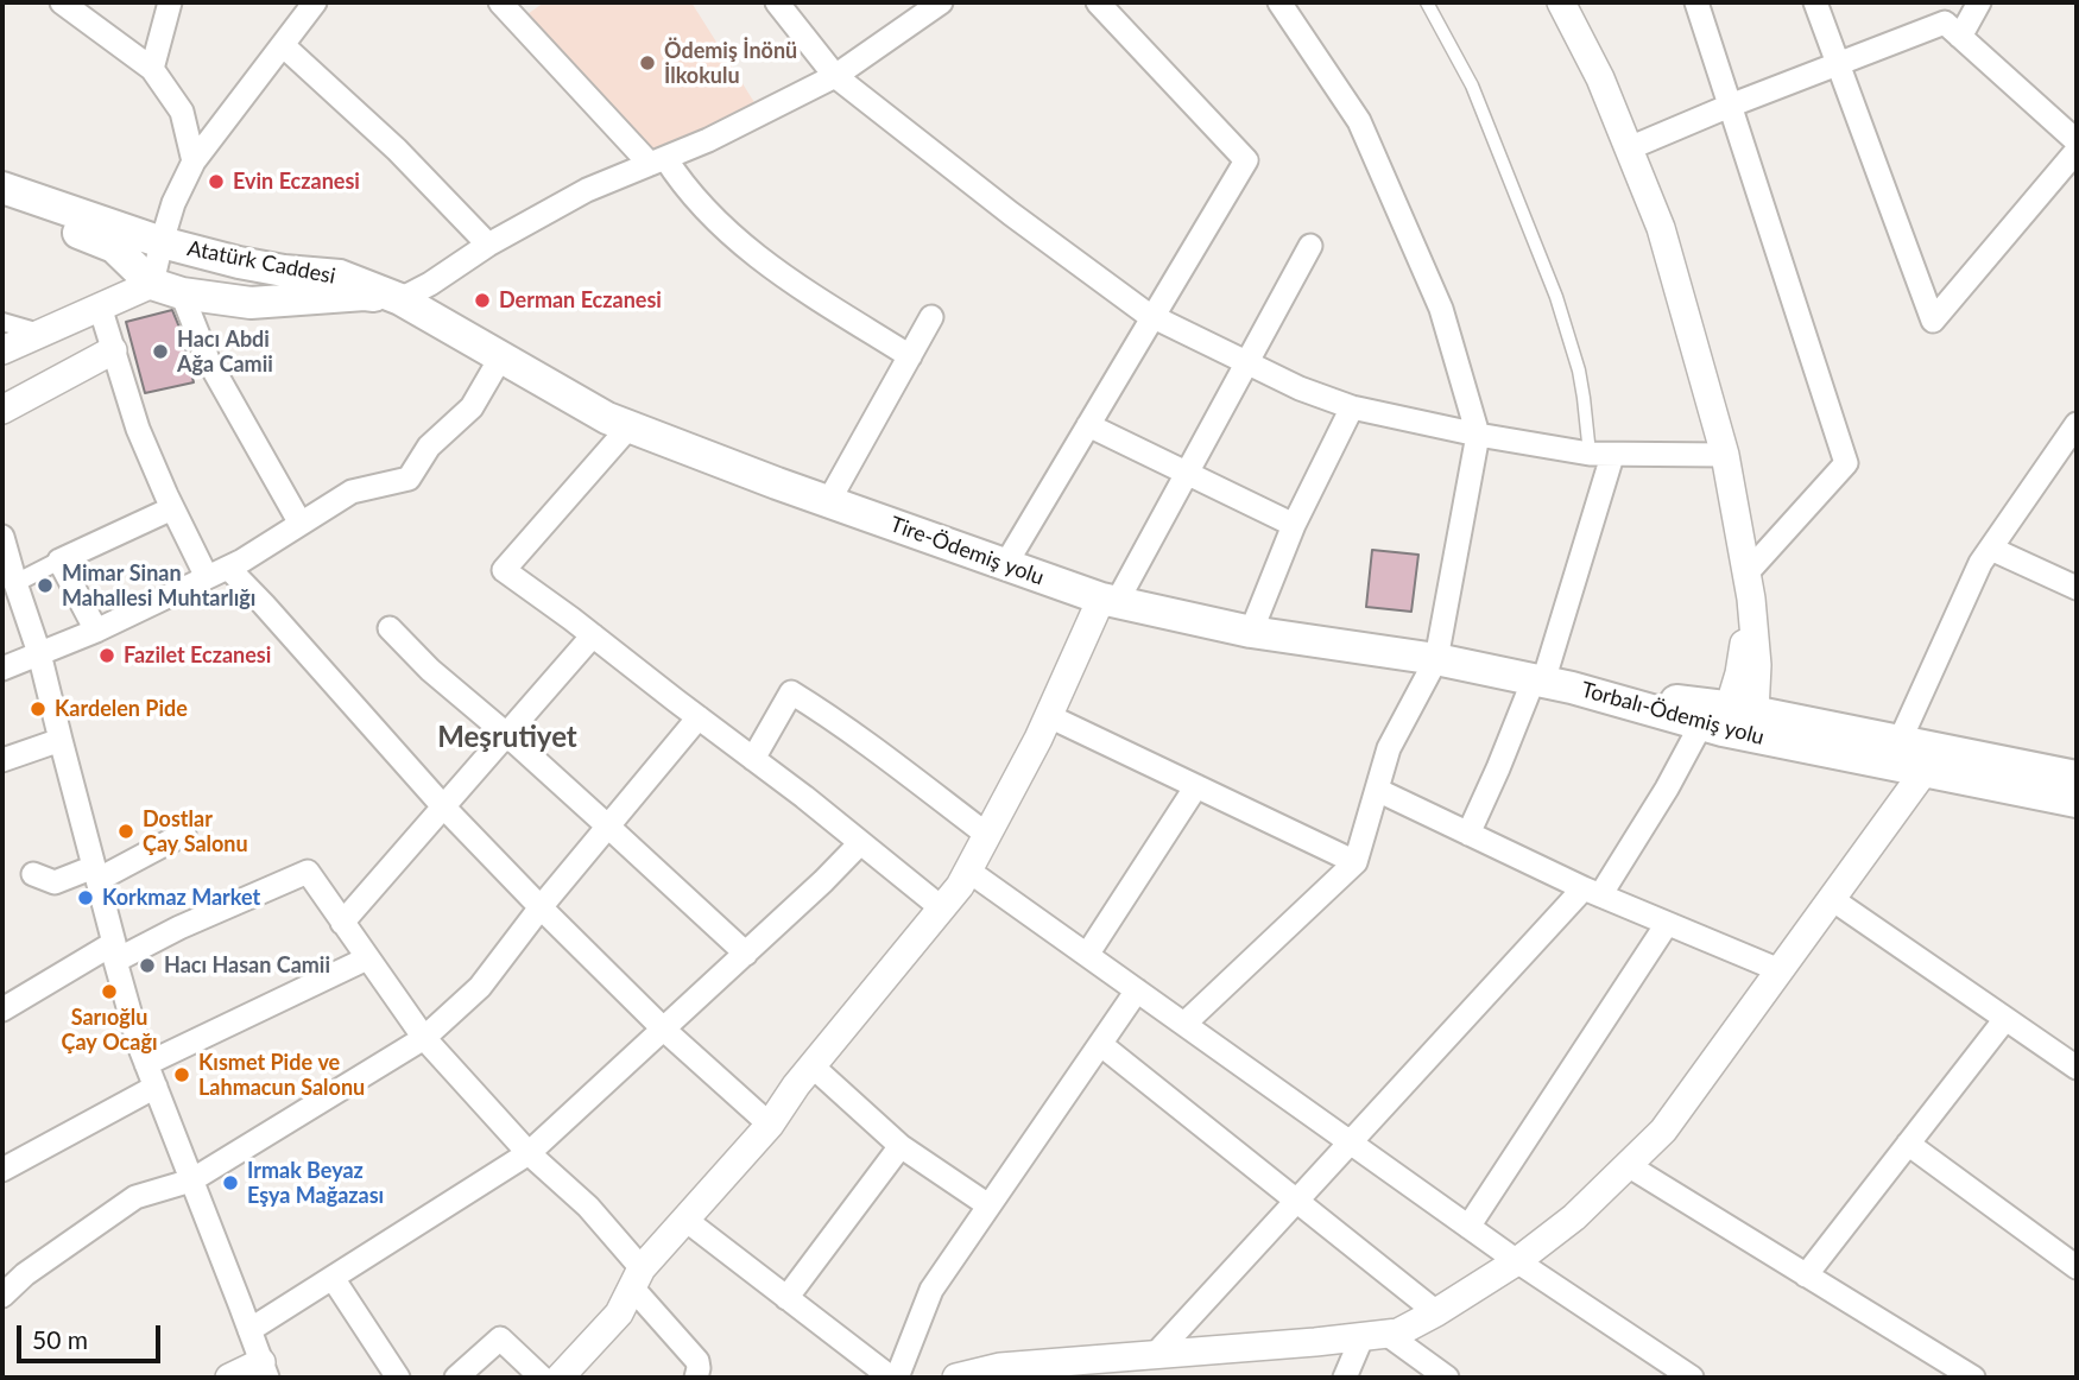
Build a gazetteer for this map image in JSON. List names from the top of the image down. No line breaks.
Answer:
{"streets":{"main road":["Atatürk Caddesi","Tire-Ödemiş yolu","Torbalı-Ödemiş yolu"]},"crossings":[["Atatürk Caddesi","Tire-Ödemiş yolu"],["Tire-Ödemiş yolu","Torbalı-Ödemiş yolu"]],"districts":["Meşrutiyet"],"places":["Ödemiş İnönü İlkokulu","Evin Eczanesi","Derman Eczanesi","Hacı Abdi Ağa Camii","Mimar Sinan Mahallesi Muhtarlığı","Fazilet Eczanesi","Kardelen Pide","Dostlar Çay Salonu","Korkmaz Market","Hacı Hasan Camii","Sarıoğlu Çay Ocağı","Kısmet Pide ve Lahmacun Salonu","Irmak Beyaz Eşya Mağazası"],"scale_bar":"50 m"}
